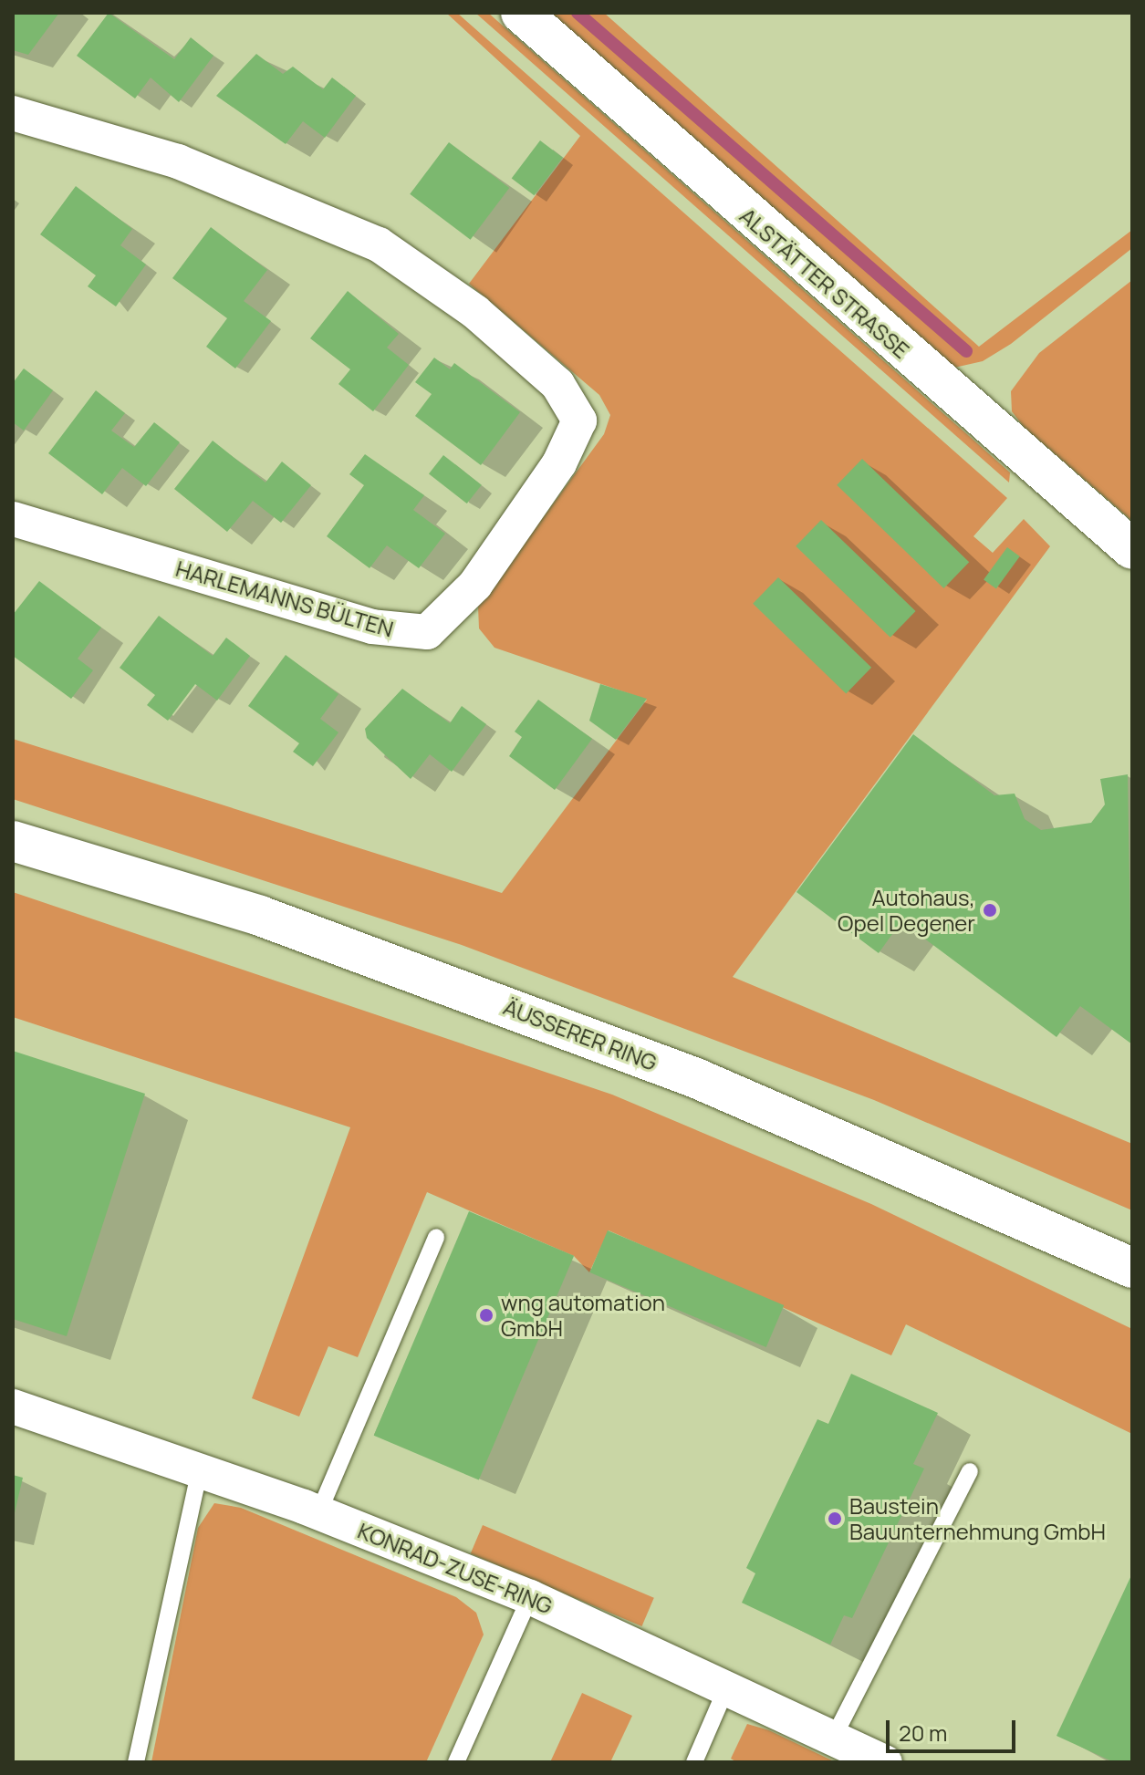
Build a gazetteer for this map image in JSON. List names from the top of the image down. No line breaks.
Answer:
{"streets":{"main road":["ALSTÄTTER STRASSE","ÄUSSERER RING"],"street":["HARLEMANNS BÜLTEN","KONRAD-ZUSE-RING"]},"places":["Autohaus, Opel Degener","wng automation GmbH","Baustein Bauunternehmung GmbH"],"scale_bar":"20 m"}
